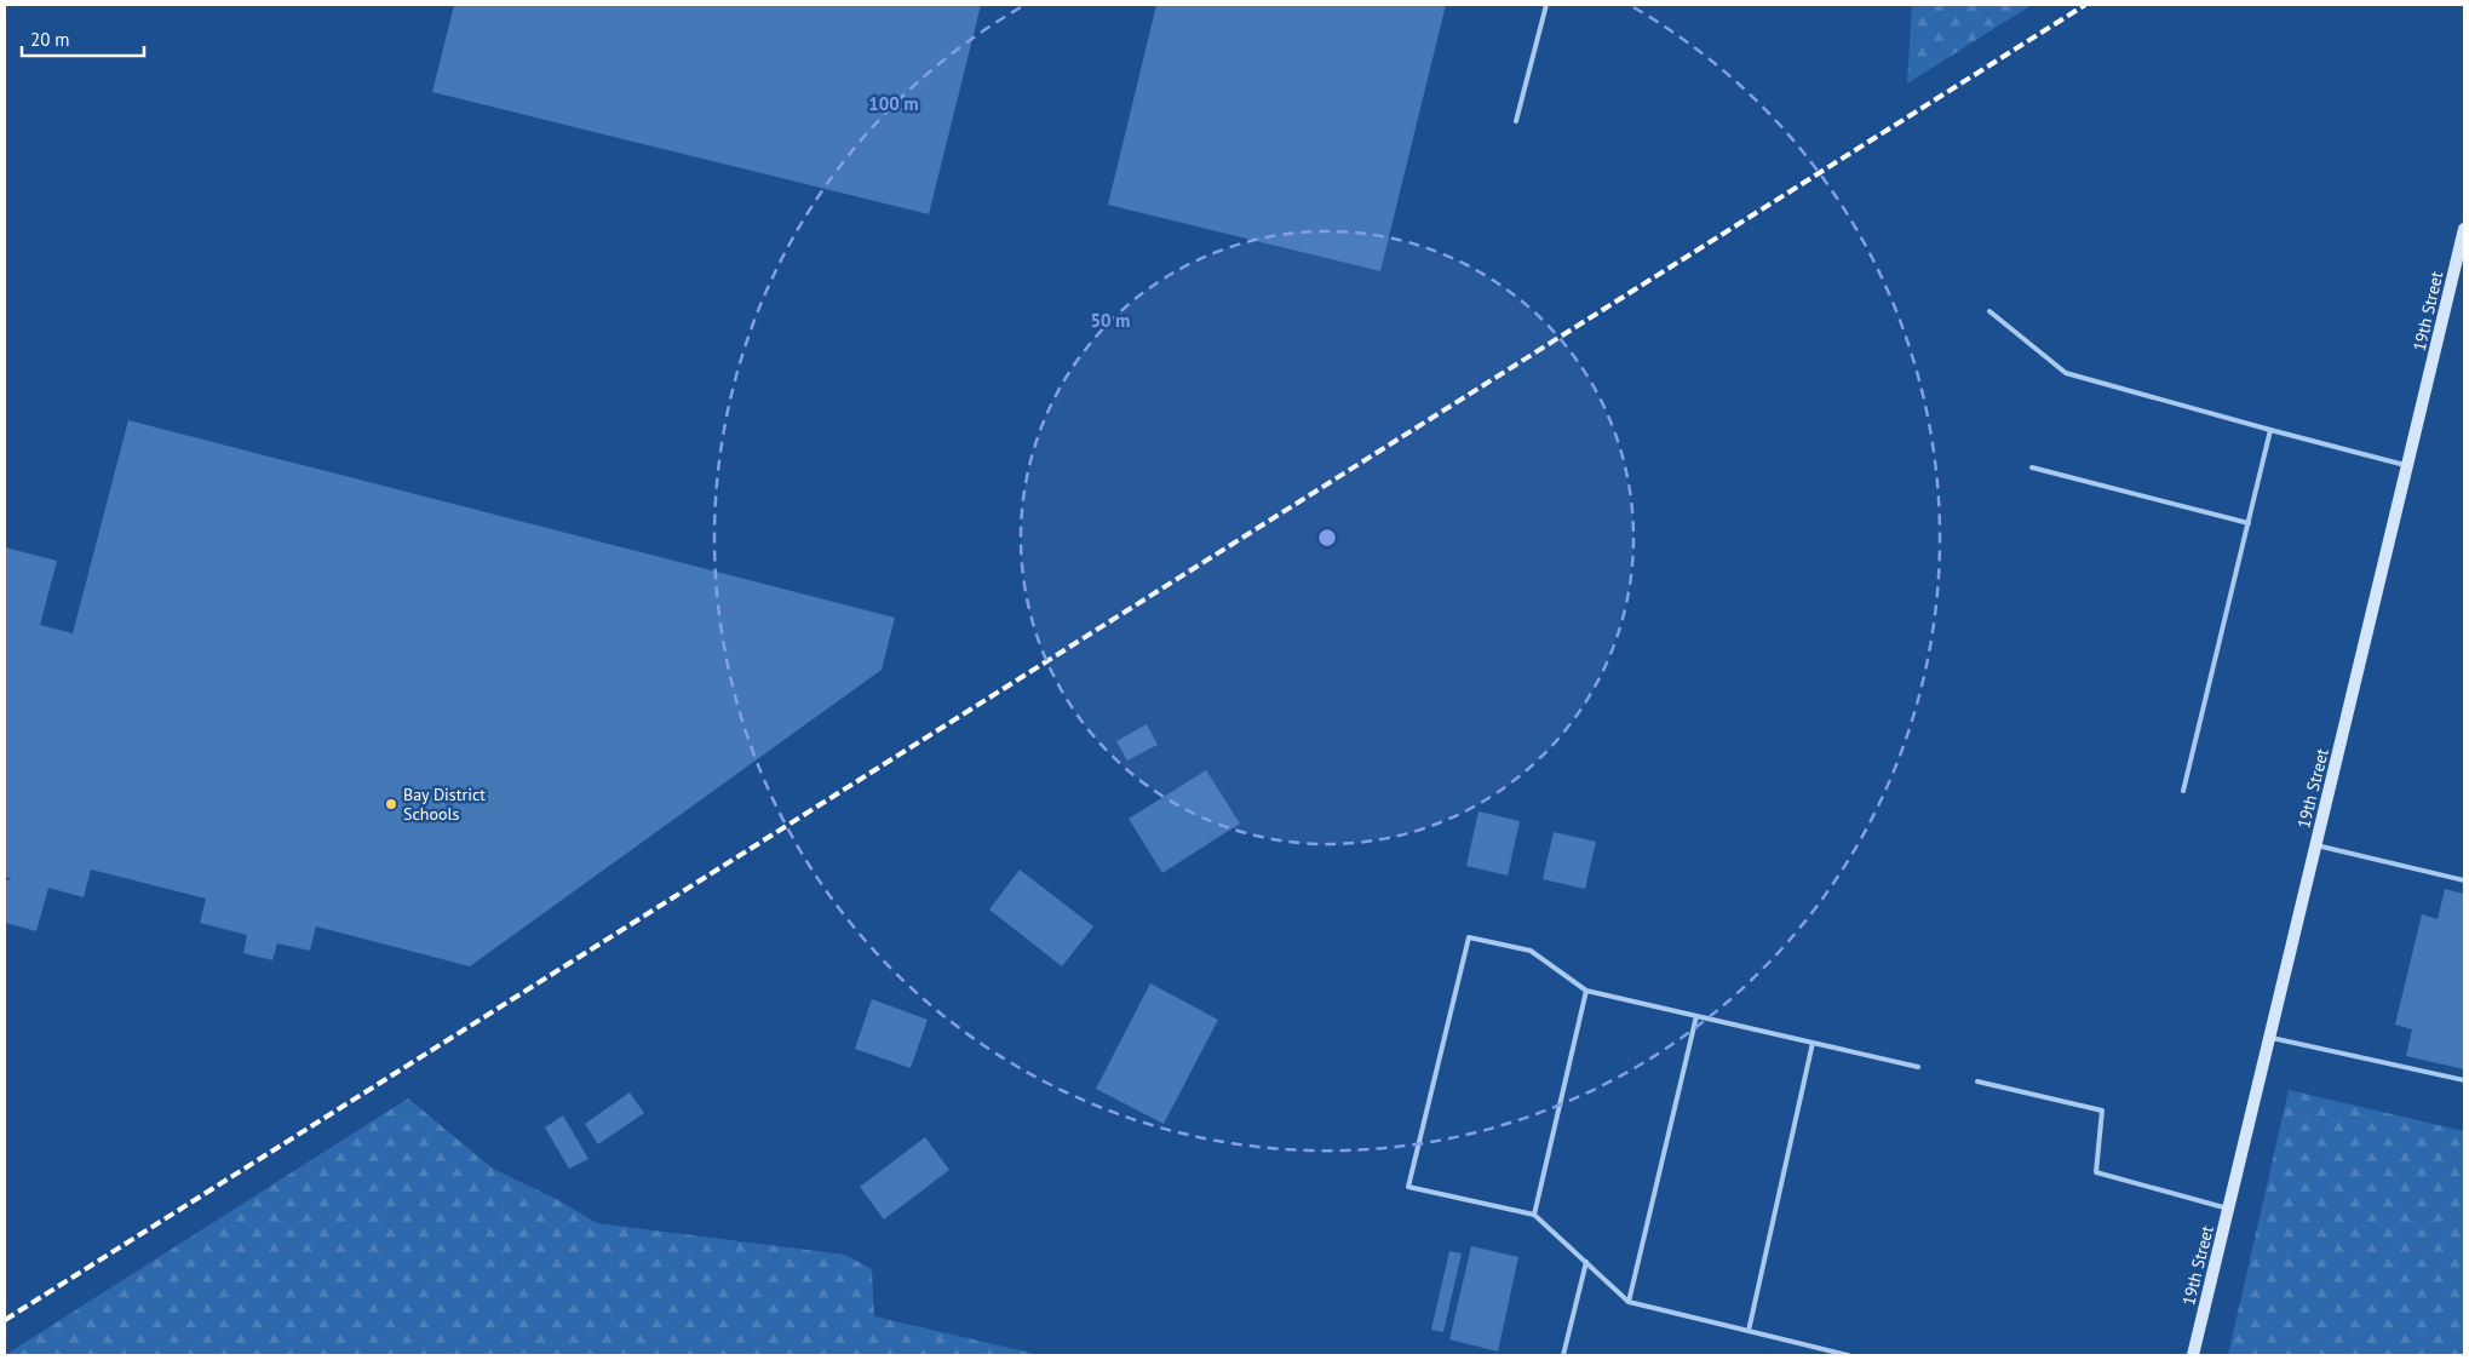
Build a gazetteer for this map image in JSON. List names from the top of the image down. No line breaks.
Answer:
{"streets":{"main road":["19th Street"]},"places":["Bay District Schools"],"scale_bar":"20 m","rings":["100 m","50 m"]}
